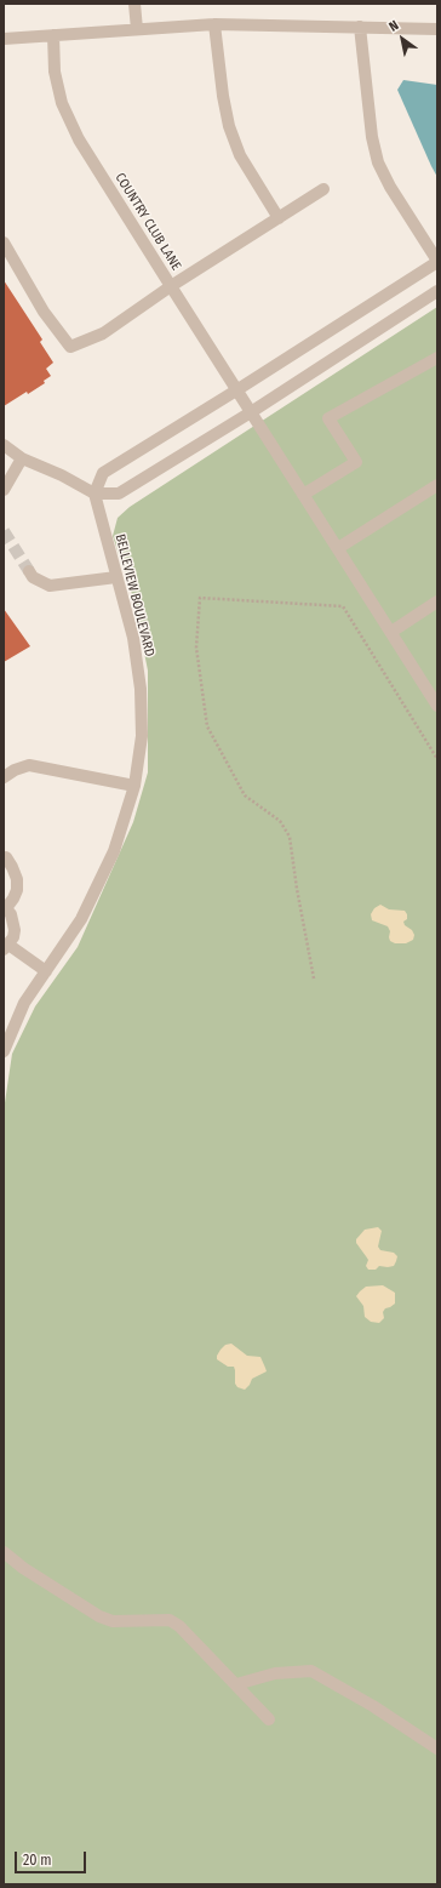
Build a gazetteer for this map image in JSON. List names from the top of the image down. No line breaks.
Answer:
{"streets":{"street":["COUNTRY CLUB LANE","BELLEVIEW BOULEVARD"]},"scale_bar":"20 m","north":"top left"}
